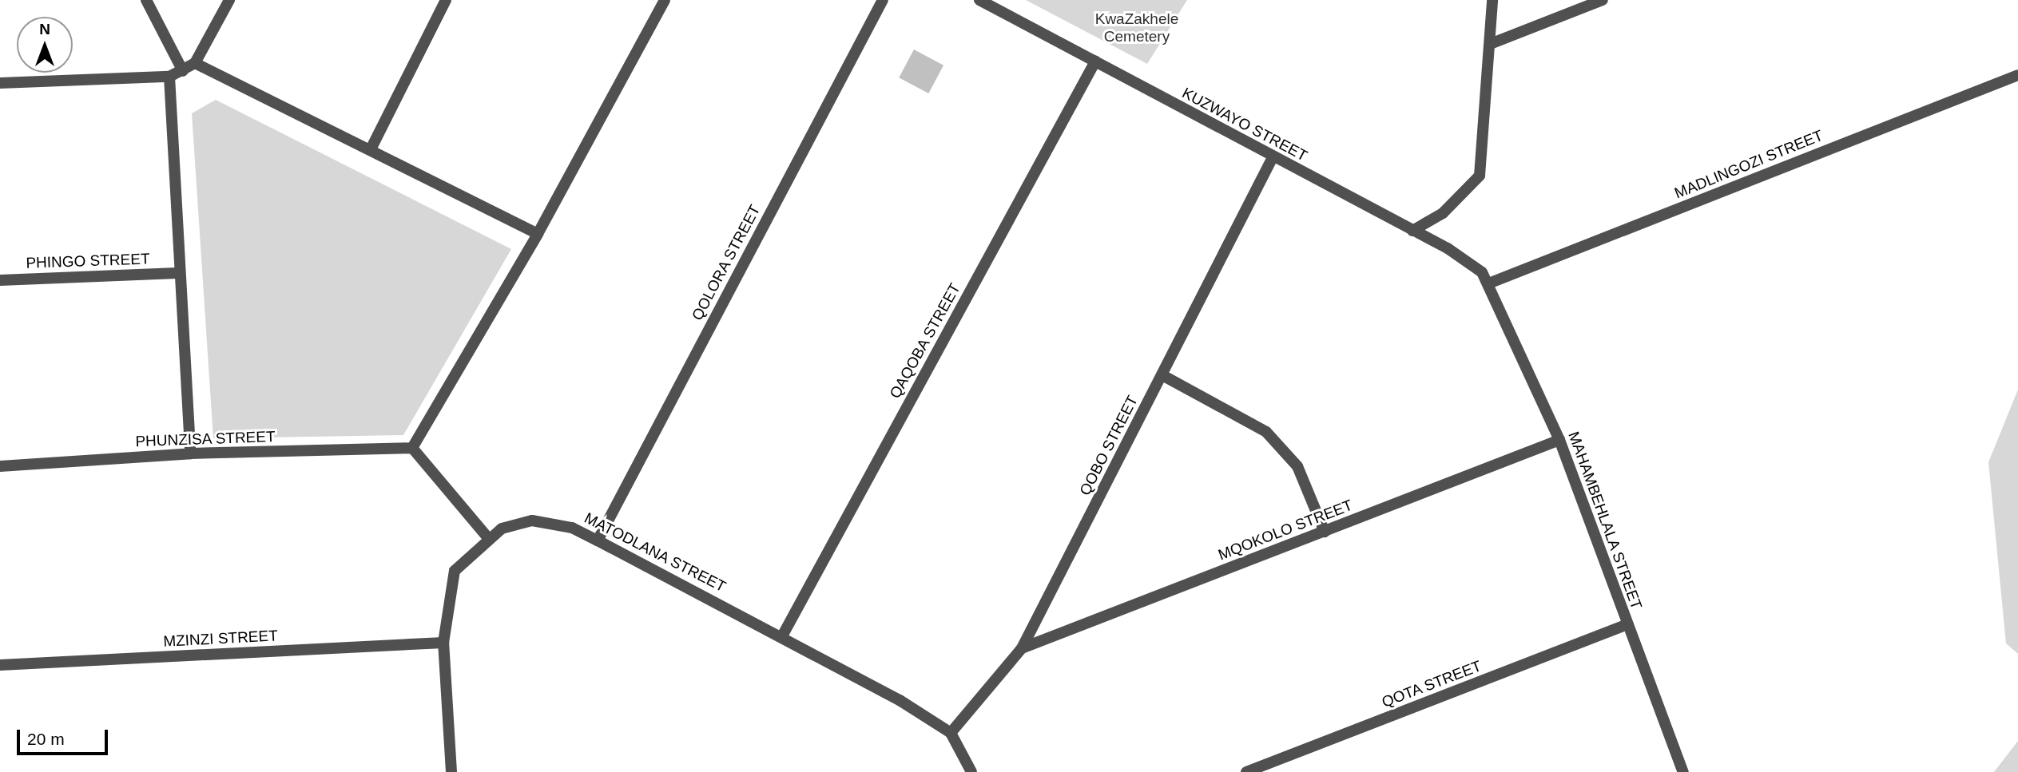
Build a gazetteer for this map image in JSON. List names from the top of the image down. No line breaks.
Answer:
{"streets":{"street":["KUZWAYO STREET","MADLINGOZI STREET","PHINGO STREET","QOLORA STREET","QAQOBA STREET","PHUNZISA STREET","QOBO STREET","MAHAMBEHLALA STREET","MQOKOLO STREET","MATODLANA STREET","MZINZI STREET","QOTA STREET"]},"crossings":[["KUZWAYO STREET","MADLINGOZI STREET"],["KUZWAYO STREET","QAQOBA STREET"],["KUZWAYO STREET","QOBO STREET"],["KUZWAYO STREET","MAHAMBEHLALA STREET"],["MADLINGOZI STREET","MAHAMBEHLALA STREET"],["QOLORA STREET","MATODLANA STREET"],["QAQOBA STREET","MATODLANA STREET"],["QOBO STREET","MQOKOLO STREET"],["QOBO STREET","MATODLANA STREET"],["MAHAMBEHLALA STREET","MQOKOLO STREET"],["MAHAMBEHLALA STREET","QOTA STREET"],["MATODLANA STREET","MZINZI STREET"]],"parks":["KwaZakhele Cemetery"],"scale_bar":"20 m","north":"top"}
